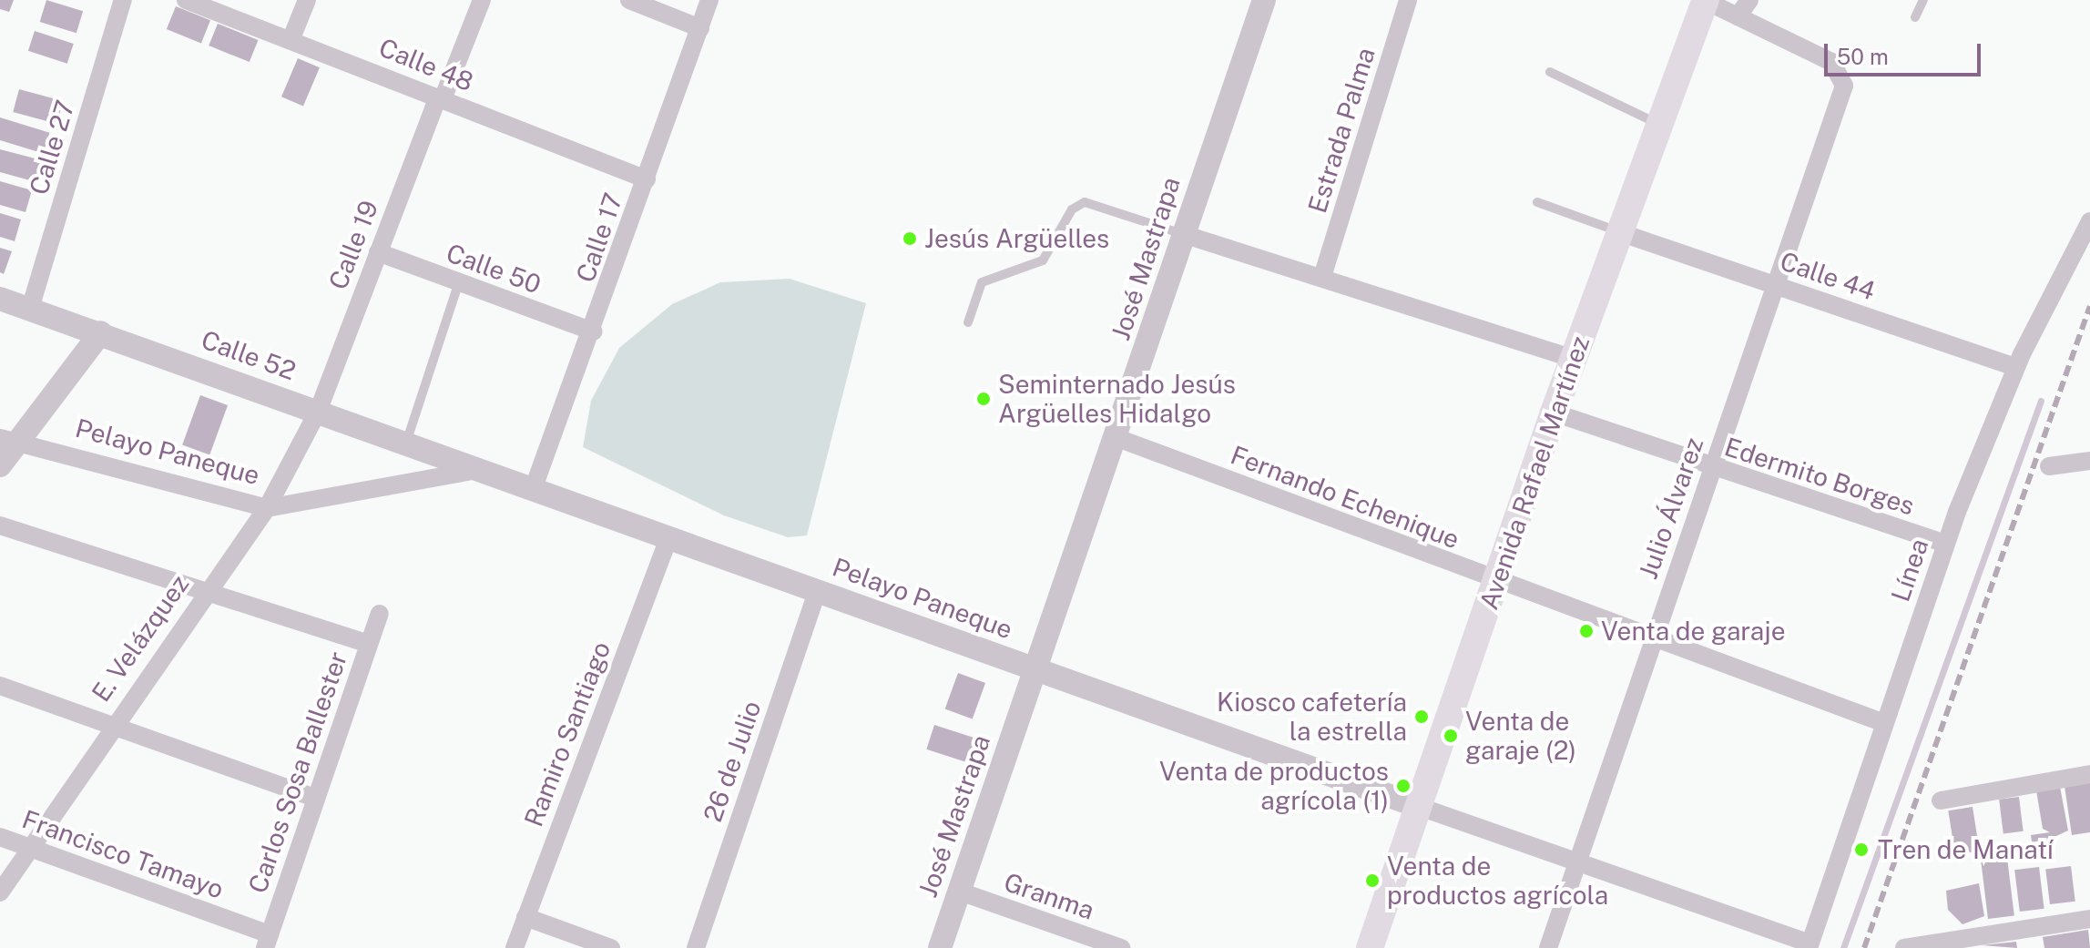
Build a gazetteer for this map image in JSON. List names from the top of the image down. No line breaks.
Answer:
{"streets":{"main road":["Avenida Rafael Martínez"],"street":["Calle 48","Estrada Palma","Calle 27","Calle 17","Calle 19","José Mastrapa","Calle 50","Calle 44","Calle 52","Pelayo Paneque","Edermito Borges","Fernando Echenique","Julio Álvarez","Línea","E. Velázquez","Ramiro Santiago","26 de Julio","Carlos Sosa Ballester","Francisco Tamayo","Granma"]},"crossings":[["Calle 48","Calle 17"],["Calle 48","Calle 19"],["Calle 27","Calle 52"],["Calle 17","Calle 50"],["Calle 17","Pelayo Paneque"],["Calle 19","Calle 50"],["Calle 19","Calle 52"],["Calle 19","E. Velázquez"],["José Mastrapa","Pelayo Paneque"],["José Mastrapa","Fernando Echenique"],["José Mastrapa","Granma"],["Calle 44","Avenida Rafael Martínez"],["Calle 44","Julio Álvarez"],["Calle 44","Línea"],["Calle 52","Pelayo Paneque"],["Calle 52","E. Velázquez"],["Pelayo Paneque","Avenida Rafael Martínez"],["Pelayo Paneque","Julio Álvarez"],["Pelayo Paneque","Línea"],["Pelayo Paneque","E. Velázquez"],["Pelayo Paneque","Ramiro Santiago"],["Pelayo Paneque","26 de Julio"],["Avenida Rafael Martínez","Edermito Borges"],["Avenida Rafael Martínez","Fernando Echenique"],["Edermito Borges","Julio Álvarez"],["Edermito Borges","Línea"],["Fernando Echenique","Julio Álvarez"],["Fernando Echenique","Línea"],["E. Velázquez","Francisco Tamayo"],["Carlos Sosa Ballester","Francisco Tamayo"]],"places":["Jesús Argüelles","Seminternado Jesús Argüelles Hidalgo","Venta de garaje","Kiosco cafetería la estrella","Venta de garaje (2)","Venta de productos agrícola (1)","Tren de Manatí","Venta de productos agrícola"],"scale_bar":"50 m"}
